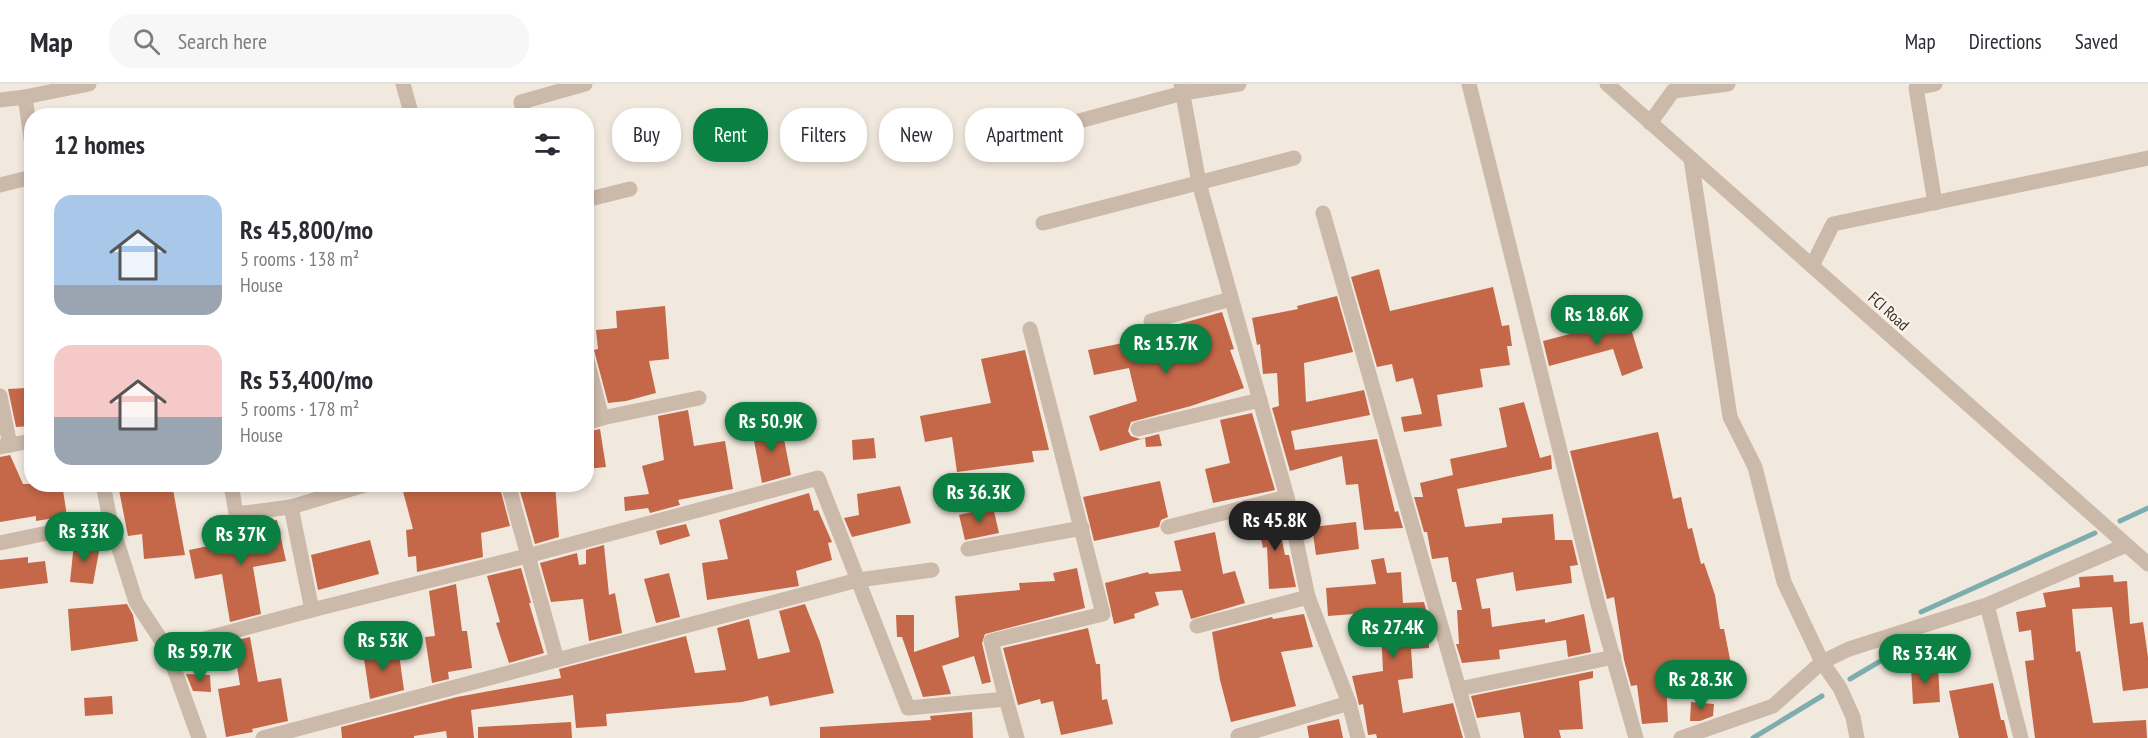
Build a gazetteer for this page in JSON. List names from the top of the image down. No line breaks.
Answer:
{"streets":{"street":["FCI Road"]},"page":{"header":"Map","search":"Search here","nav":["Map","Directions","Saved"],"chip":["Buy","Rent","Filters","New","Apartment"],"heading":"12 homes","list":[{"name":"Rs 45,800/mo","note":"5 rooms · 138 m² · House"},{"name":"Rs 53,400/mo","note":"5 rooms · 178 m² · House"}],"price":["Rs 18.6K","Rs 15.7K","Rs 50.9K","Rs 36.3K","Rs 45.8K","Rs 33K","Rs 37K","Rs 27.4K","Rs 53K","Rs 59.7K","Rs 53.4K","Rs 28.3K"]}}
